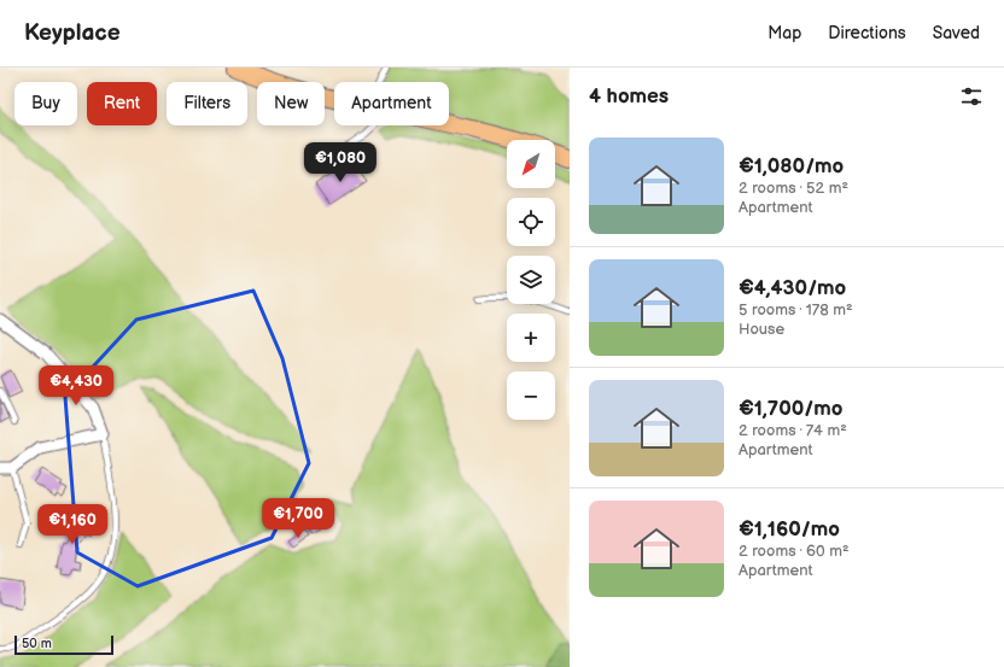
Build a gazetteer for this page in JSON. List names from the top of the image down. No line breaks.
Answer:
{"scale_bar":"50 m","north":"bottom left","page":{"header":"Keyplace","nav":["Map","Directions","Saved"],"heading":"4 homes","chip":["Buy","Rent","Filters","New","Apartment"],"list":[{"name":"€1,080/mo","note":"2 rooms · 52 m² · Apartment"},{"name":"€4,430/mo","note":"5 rooms · 178 m² · House"},{"name":"€1,700/mo","note":"2 rooms · 74 m² · Apartment"},{"name":"€1,160/mo","note":"2 rooms · 60 m² · Apartment"}],"map_buttons":["+","−"],"price":["€1,080","€4,430","€1,700","€1,160"],"scale":"50 m"}}
